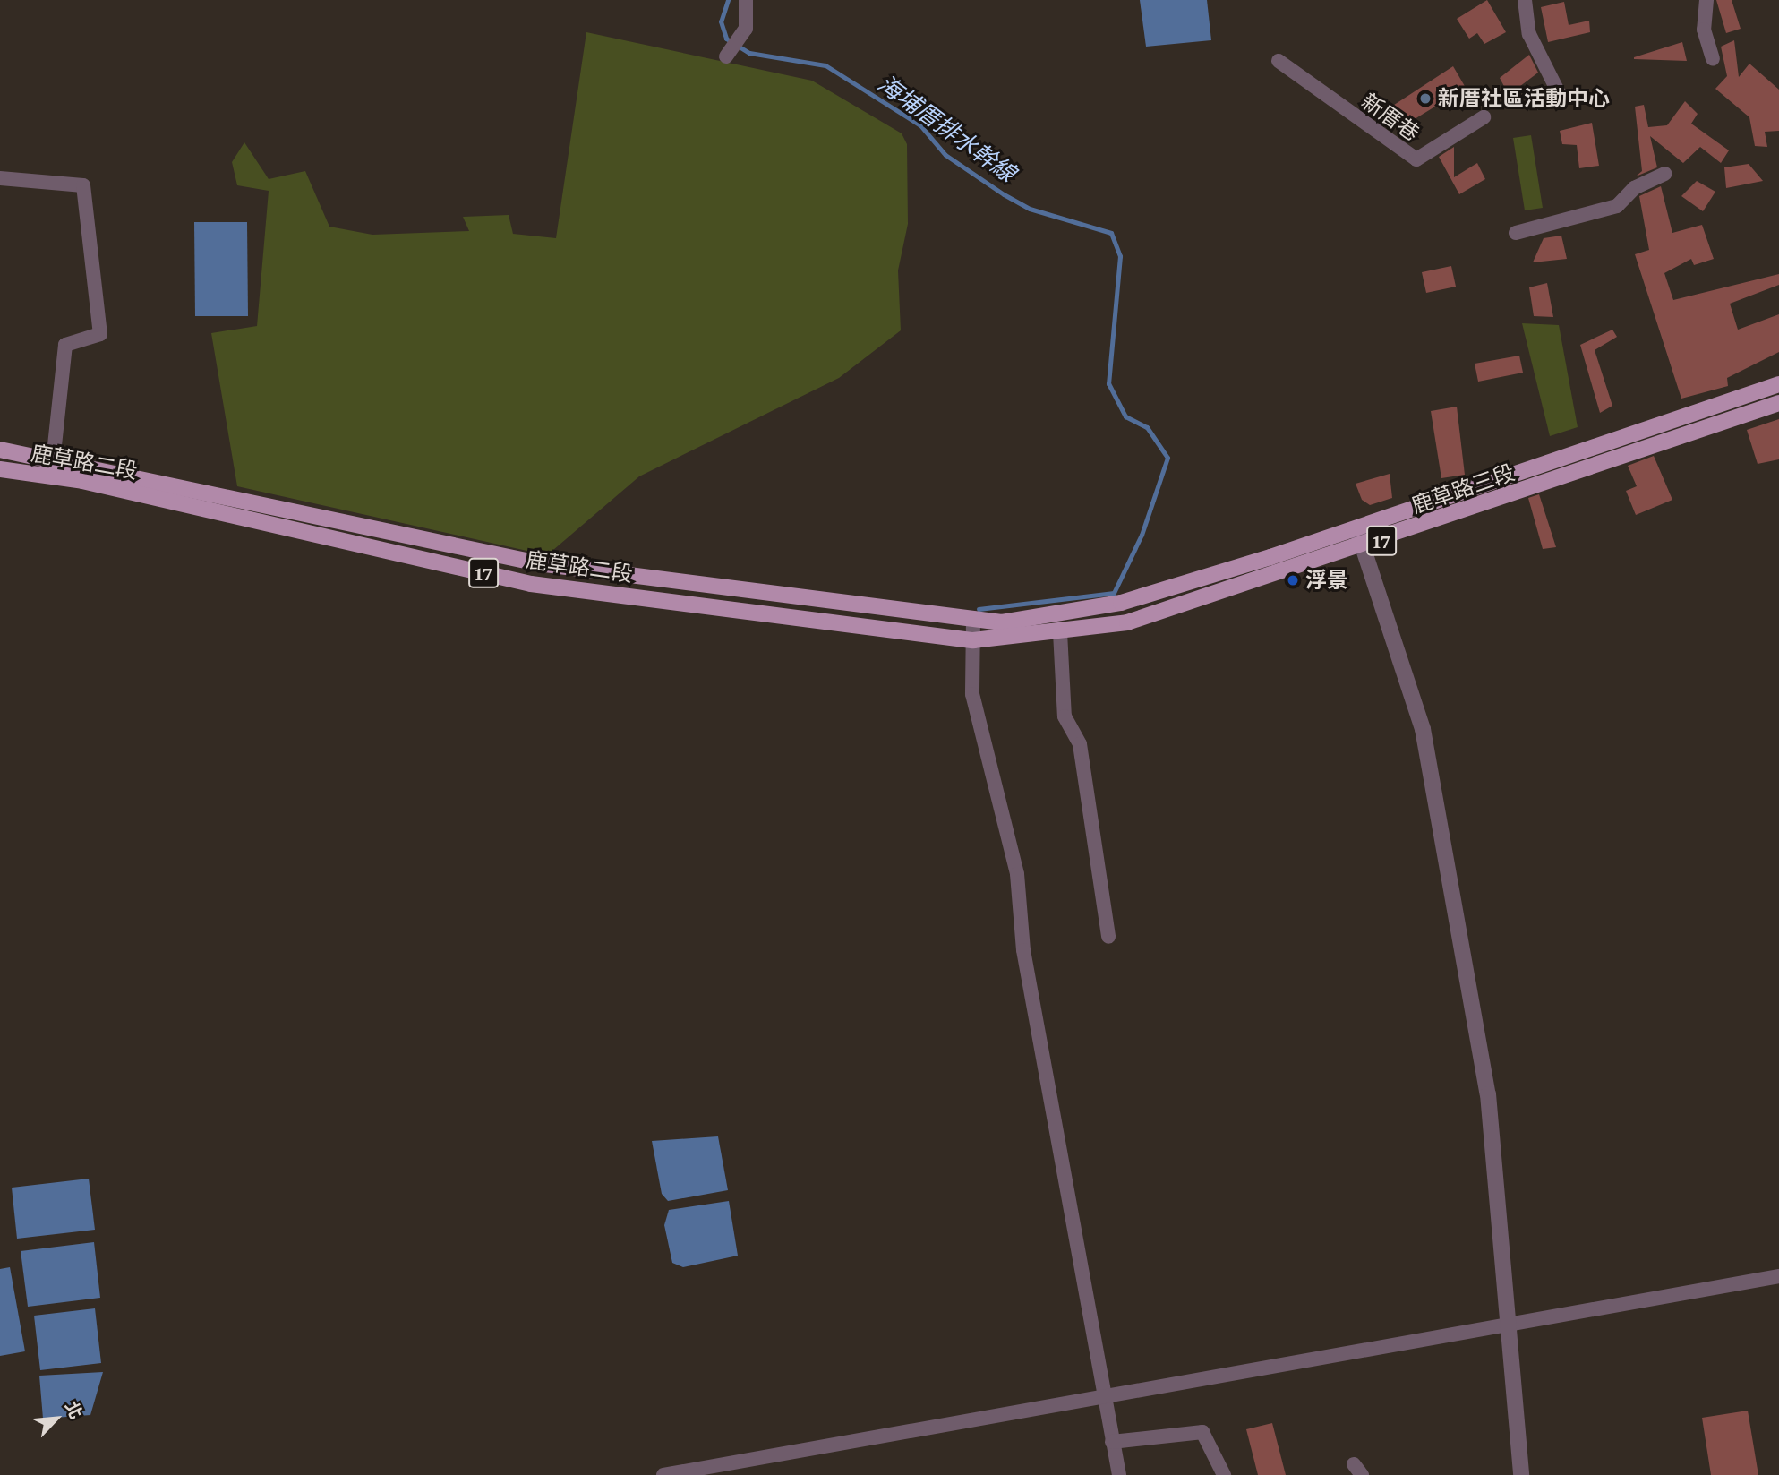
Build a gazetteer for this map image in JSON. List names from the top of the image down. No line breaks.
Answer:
{"streets":{"main road":["鹿草路二段","鹿草路三段","17"],"street":["新厝巷"]},"crossings":[["鹿草路二段","鹿草路三段"]],"water":["海埔厝排水幹線"],"places":["新厝社區活動中心","浮景"],"north":"top right"}
